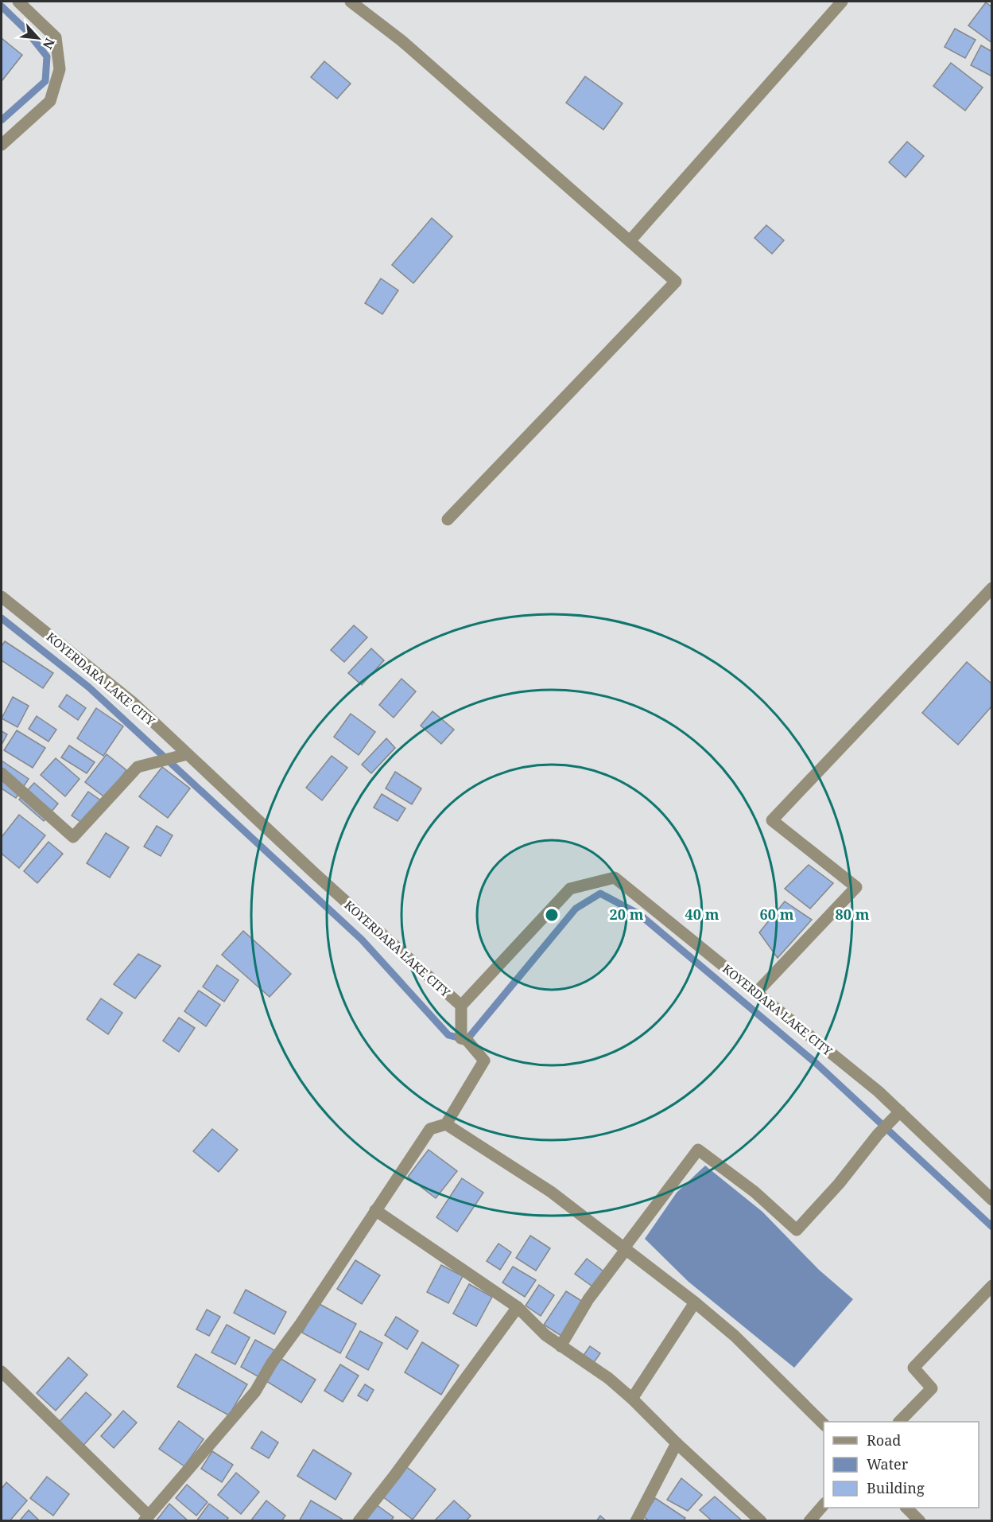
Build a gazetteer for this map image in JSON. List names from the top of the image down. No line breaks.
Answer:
{"streets":{"street":["KOYERDARA LAKE CITY"]},"legend":["Road","Water","Building"],"north":"bottom right","rings":["20 m","40 m","60 m","80 m"]}
